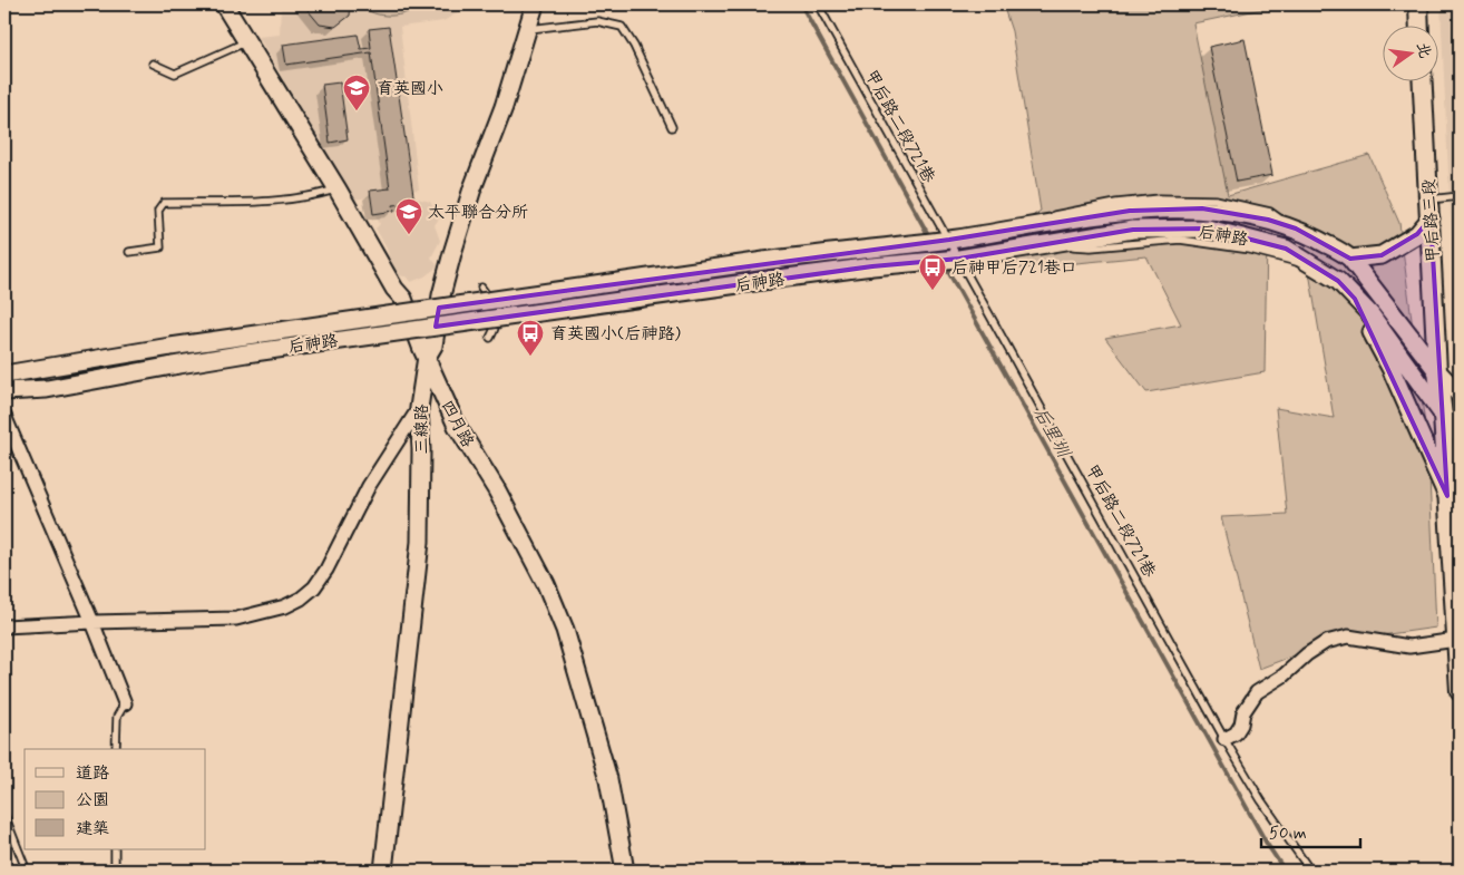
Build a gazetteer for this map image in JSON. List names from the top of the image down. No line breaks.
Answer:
{"streets":{"main road":["甲后路三段"],"street":["后神路","四月路","三線路"],"lane":["甲后路二段721巷"]},"crossings":[["甲后路二段721巷","后神路"],["甲后路三段","后神路"],["四月路","三線路"]],"water":["后里圳"],"places":{"school or university":["育英國小","太平聯合分所"],"bus stop":["后神甲后721巷口","育英國小(后神路)"]},"legend":["道路","公園","建築"],"scale_bar":"50 m","north":"right"}
